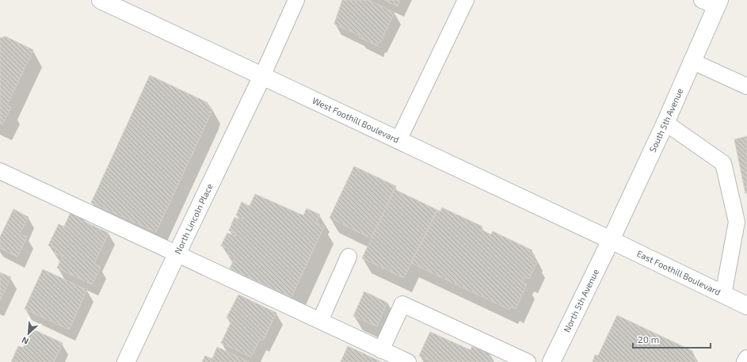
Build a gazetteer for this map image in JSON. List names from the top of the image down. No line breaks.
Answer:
{"streets":{"main road":["West Foothill Boulevard","South 5th Avenue","North Lincoln Place","East Foothill Boulevard","North 5th Avenue"]},"crossings":[["West Foothill Boulevard","South 5th Avenue"],["West Foothill Boulevard","North Lincoln Place"],["West Foothill Boulevard","East Foothill Boulevard"],["West Foothill Boulevard","North 5th Avenue"],["South 5th Avenue","East Foothill Boulevard"],["South 5th Avenue","North 5th Avenue"],["East Foothill Boulevard","North 5th Avenue"]],"scale_bar":"20 m","north":"bottom left"}
